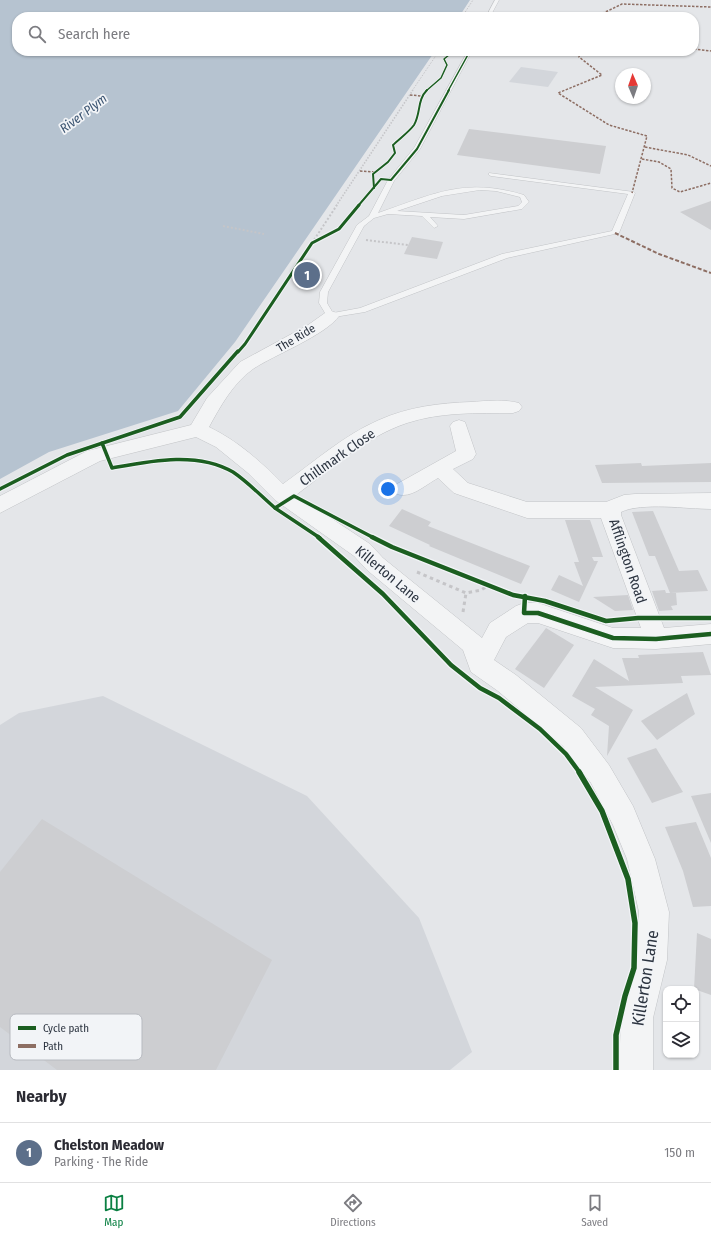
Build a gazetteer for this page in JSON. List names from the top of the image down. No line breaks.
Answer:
{"streets":{"street":["The Ride","Chillmark Close","Afflington Road","Killerton Lane"]},"crossings":[["The Ride","Killerton Lane"],["Chillmark Close","Killerton Lane"]],"water":["River Plym"],"legend":["Cycle path","Path"],"north":"top","page":{"search":"Search here","pins":"1","heading":"Nearby","list":[{"mark":"1","name":"Chelston Meadow","note":"Parking · The Ride","value":"150 m"}],"nav":["Map","Directions","Saved"]}}
